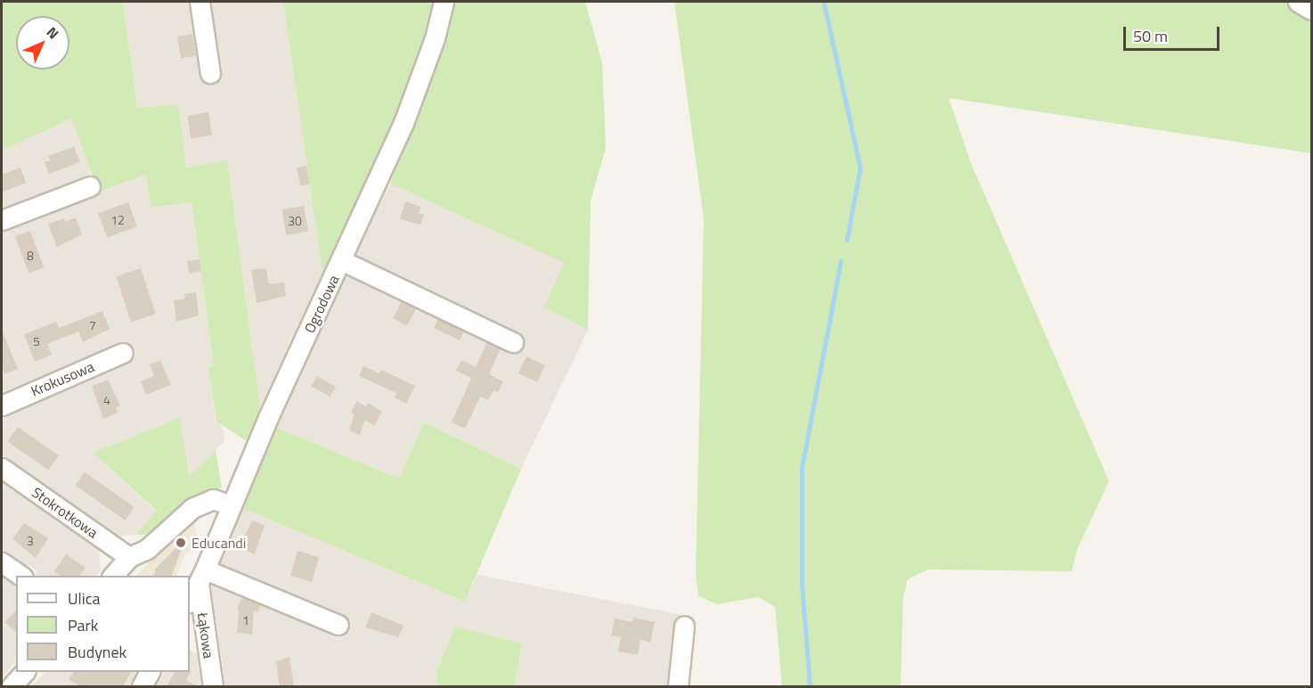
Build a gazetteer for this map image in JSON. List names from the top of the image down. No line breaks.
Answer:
{"streets":{"street":["Ogrodowa","Krokusowa","Stokrotkowa","Łąkowa"]},"crossings":[["Ogrodowa","Łąkowa"]],"places":["Educandi"],"house_numbers":["12","30","8","7","5","4","3","1"],"legend":["Ulica","Park","Budynek"],"scale_bar":"50 m","north":"top right"}
